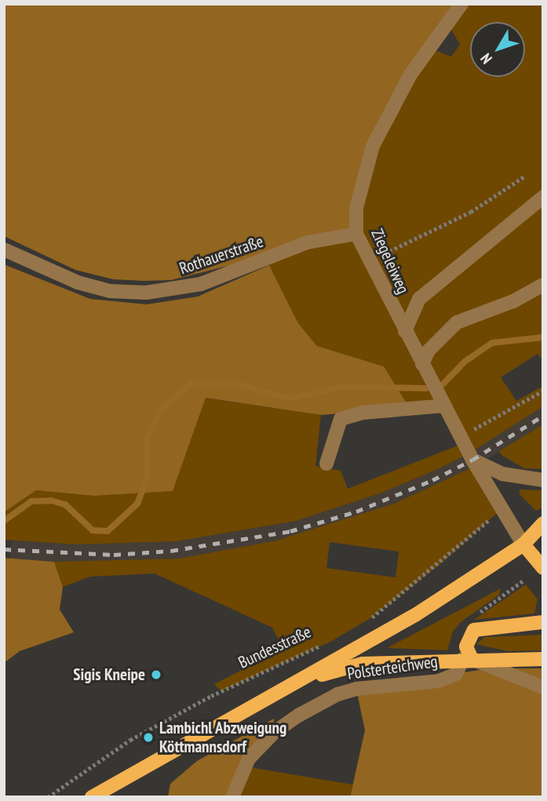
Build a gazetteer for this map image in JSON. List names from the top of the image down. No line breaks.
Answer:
{"streets":{"street":["Rothauerstraße","Ziegeleiweg","Polsterteichweg"],"path":["Bundesstraße"]},"crossings":[["Rothauerstraße","Ziegeleiweg"]],"places":["Sigis Kneipe","Lambichl Abzweigung Köttmannsdorf"],"north":"bottom left"}
